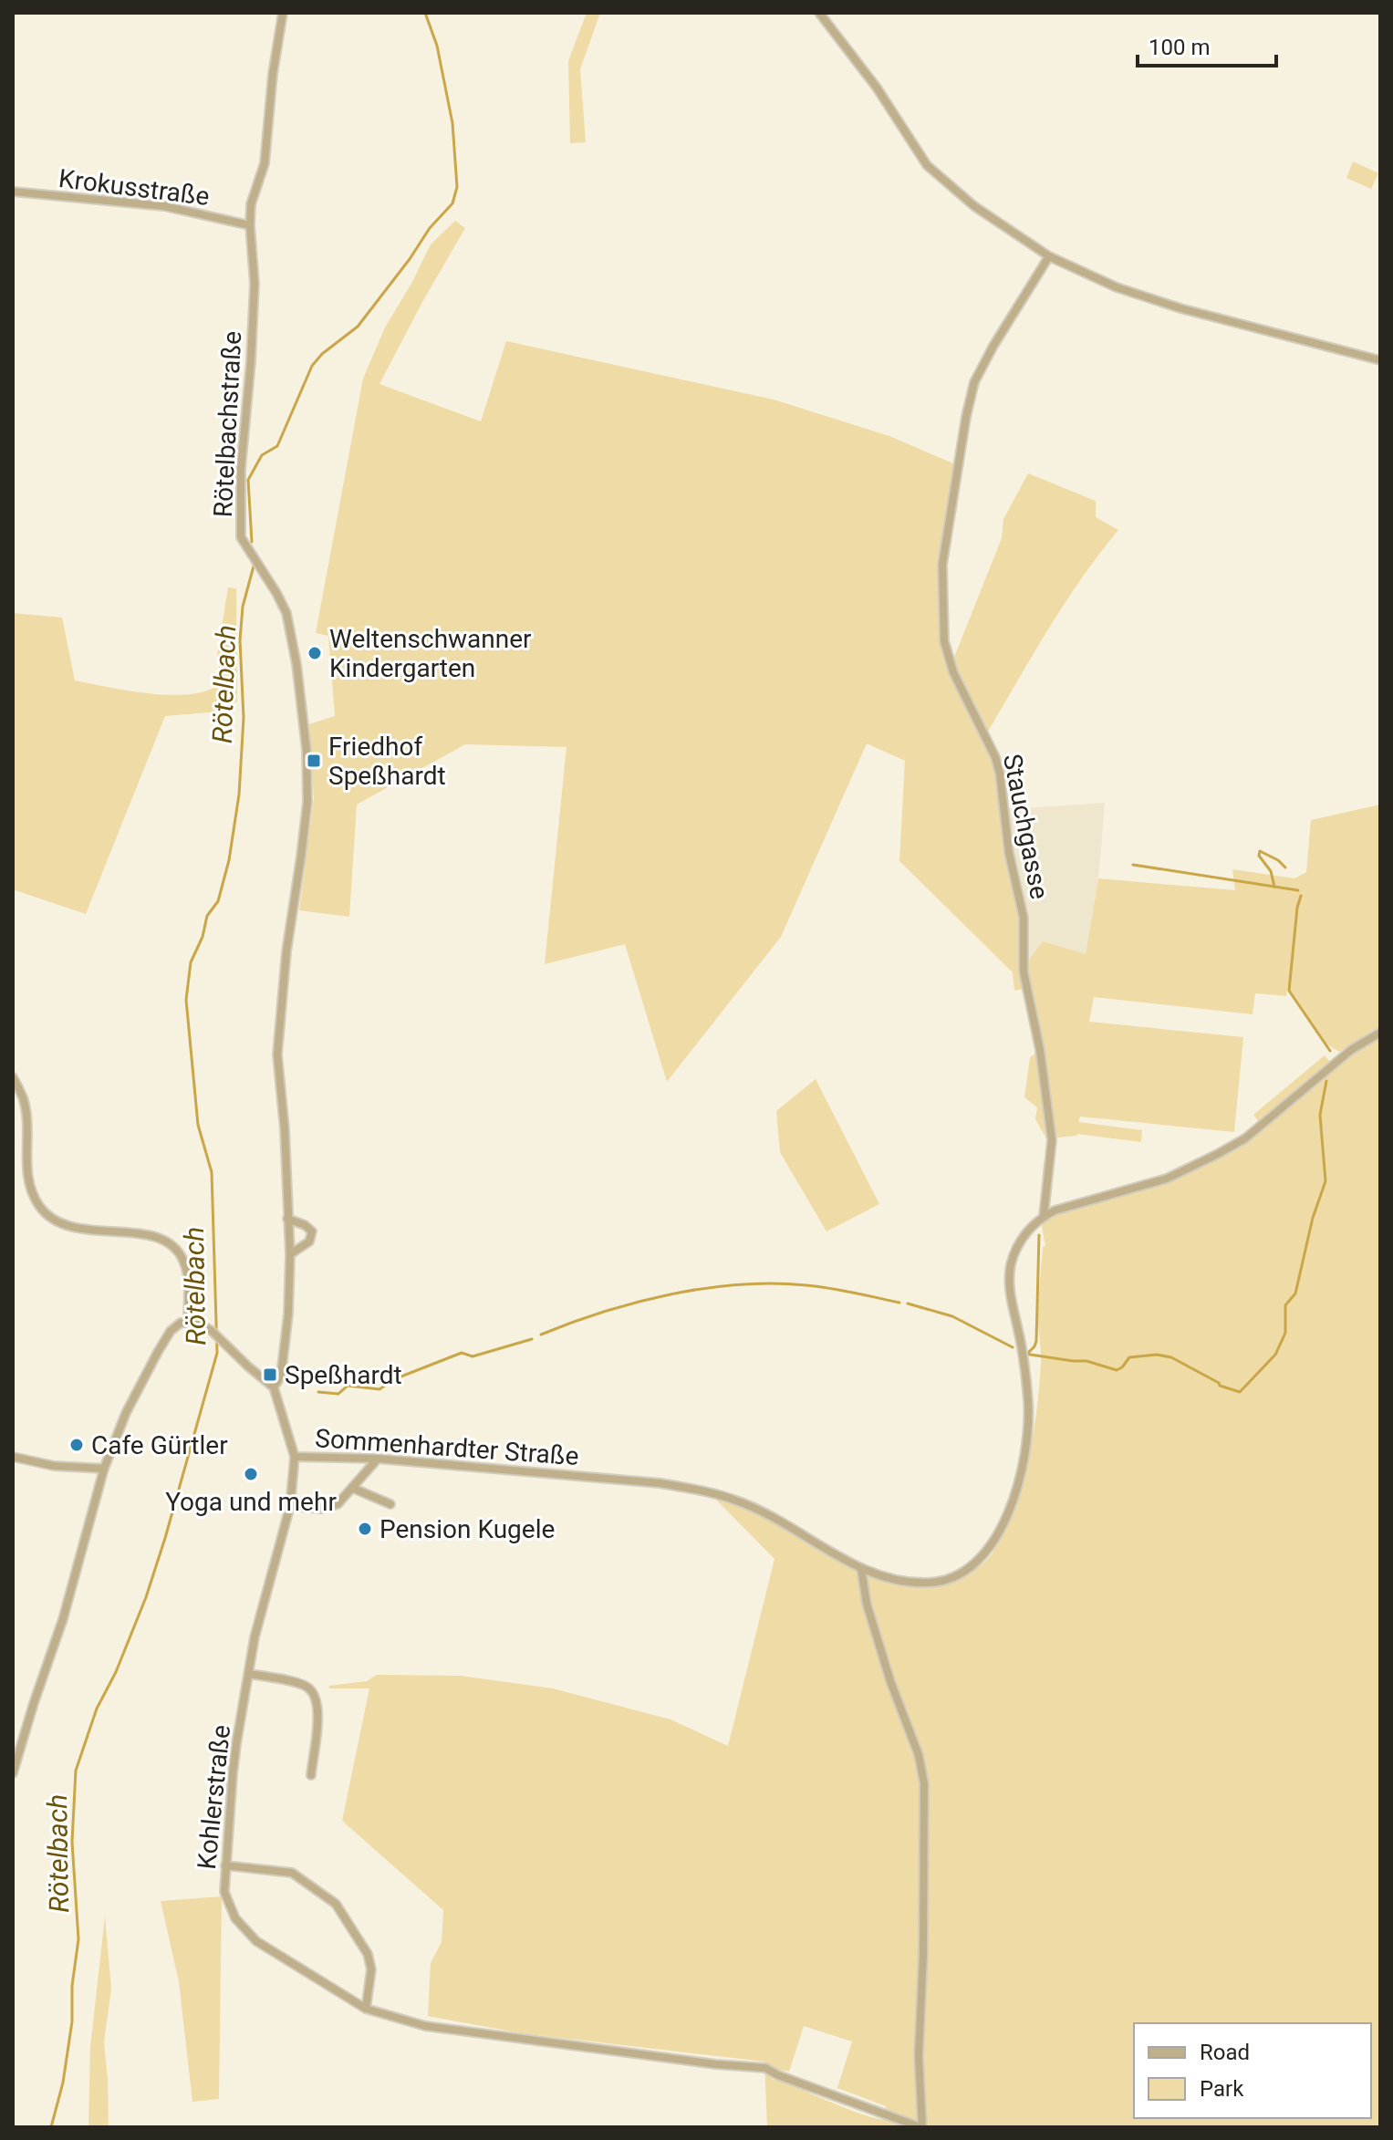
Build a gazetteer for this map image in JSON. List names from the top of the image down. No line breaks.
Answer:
{"streets":{"street":["Krokusstraße","Rötelbachstraße","Stauchgasse","Sommenhardter Straße","Kohlerstraße"]},"crossings":[["Krokusstraße","Rötelbachstraße"],["Rötelbachstraße","Sommenhardter Straße"],["Stauchgasse","Sommenhardter Straße"],["Sommenhardter Straße","Kohlerstraße"]],"water":["Rötelbach"],"places":{"other":["Weltenschwanner Kindergarten","Cafe Gürtler","Yoga und mehr","Pension Kugele"],"transit":["Friedhof Speßhardt","Speßhardt"]},"legend":["Road","Park"],"scale_bar":"100 m"}
